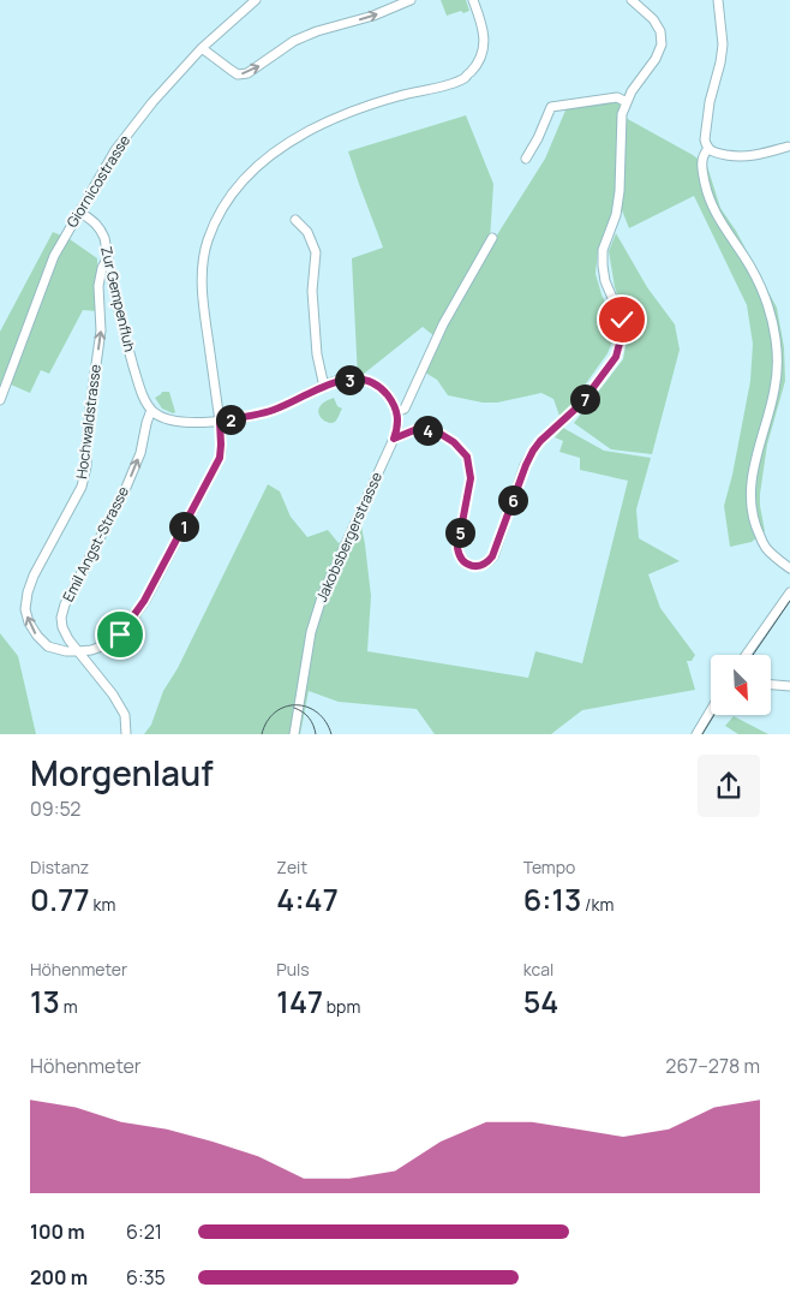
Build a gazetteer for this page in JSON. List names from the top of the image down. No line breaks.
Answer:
{"streets":{"street":["Giornicostrasse","Zur Gempenfluh","Hochwaldstrasse","Jakobsbergerstrasse","Emil Angst-Strasse"]},"crossings":[["Giornicostrasse","Zur Gempenfluh"],["Zur Gempenfluh","Hochwaldstrasse"],["Zur Gempenfluh","Emil Angst-Strasse"],["Hochwaldstrasse","Emil Angst-Strasse"]],"one_way":["Hochwaldstrasse"],"north":"bottom right","page":{"pins":["3","7","2","4","6","1","5"],"heading":["Morgenlauf","09:52"],"stats":[["Distanz","0.77 km"],["Zeit","4:47"],["Tempo","6:13 /km"],["Höhenmeter","13 m"],["Puls","147 bpm"],["kcal","54"]],"chart":["Höhenmeter","267–278 m"],"list":[{"name":"100 m","note":"6:21"},{"name":"200 m","note":"6:35"}]}}
